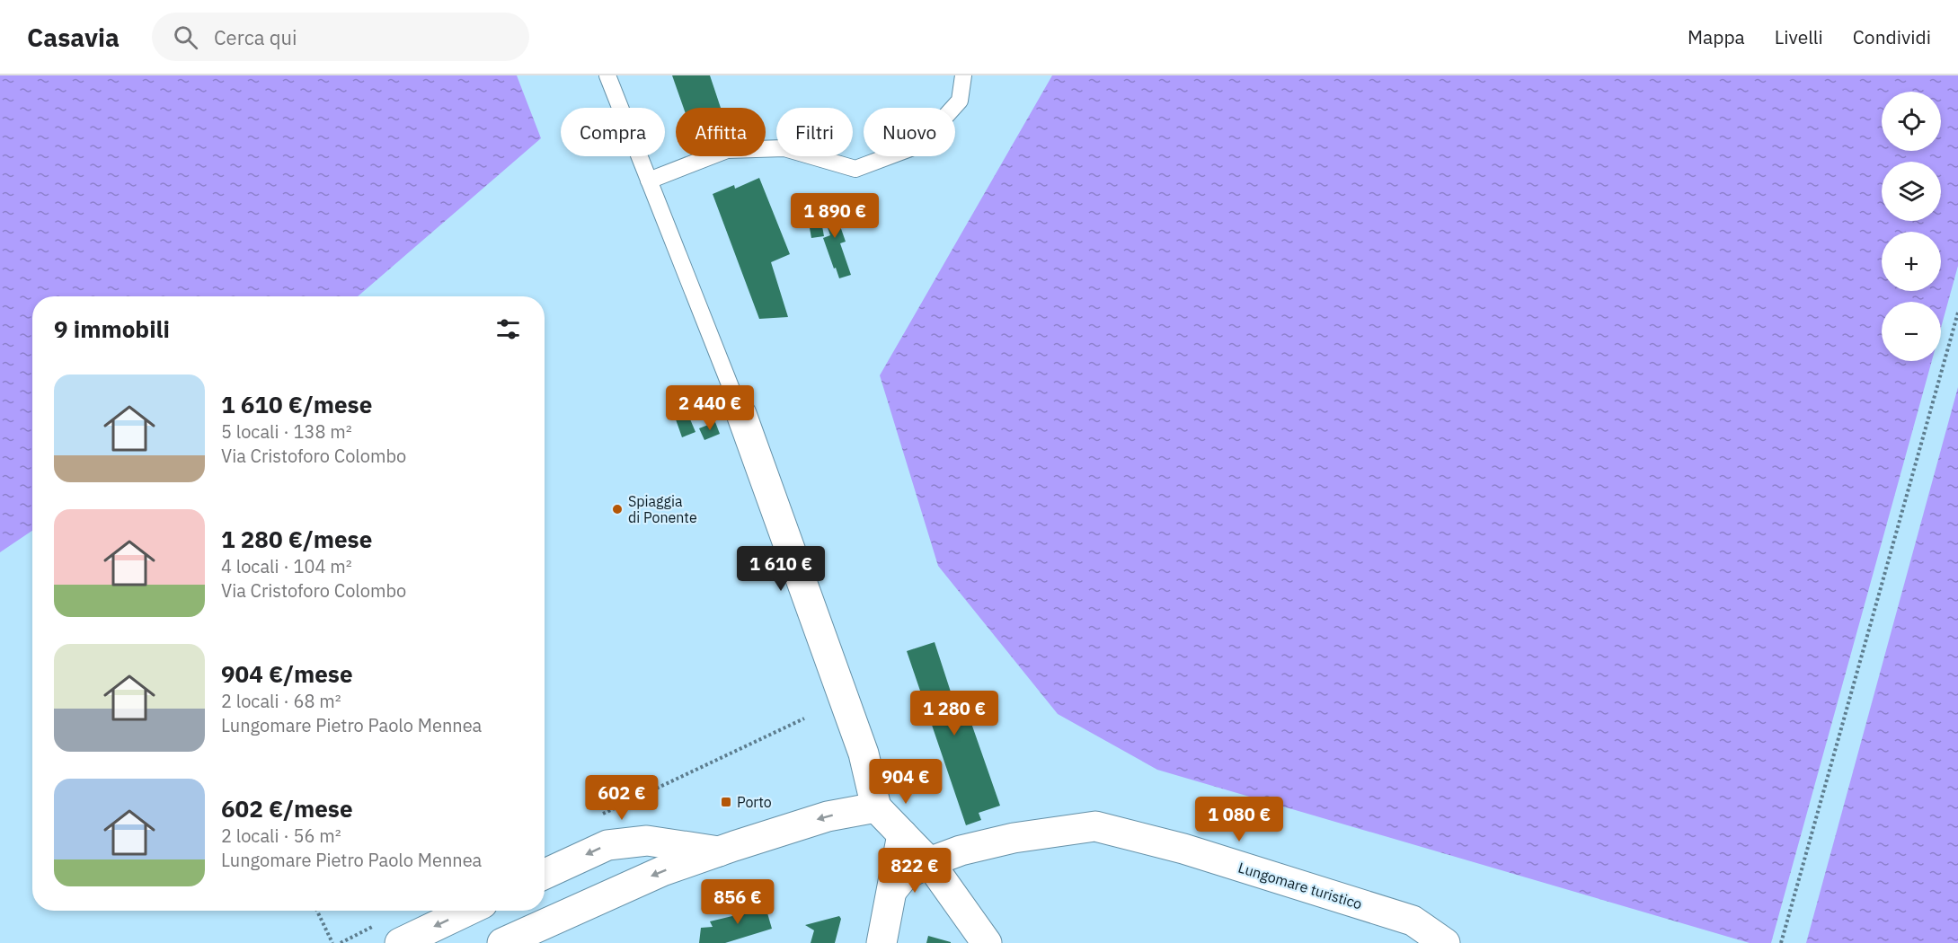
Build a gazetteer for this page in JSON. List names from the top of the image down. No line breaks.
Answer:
{"streets":{"street":["Lungomare turistico"]},"places":{"other":["Spiaggia di Ponente"],"transit":["Porto"]},"page":{"header":"Casavia","search":"Cerca qui","nav":["Mappa","Livelli","Condividi"],"map_buttons":["+","−"],"chip":["Compra","Affitta","Filtri","Nuovo"],"price":["1 890 €","2 440 €","1 610 €","1 280 €","904 €","602 €","1 080 €","822 €","856 €"],"heading":"9 immobili","list":[{"name":"1 610 €/mese","note":"5 locali · 138 m² · Via Cristoforo Colombo"},{"name":"1 280 €/mese","note":"4 locali · 104 m² · Via Cristoforo Colombo"},{"name":"904 €/mese","note":"2 locali · 68 m² · Lungomare Pietro Paolo Mennea"},{"name":"602 €/mese","note":"2 locali · 56 m² · Lungomare Pietro Paolo Mennea"}]}}
